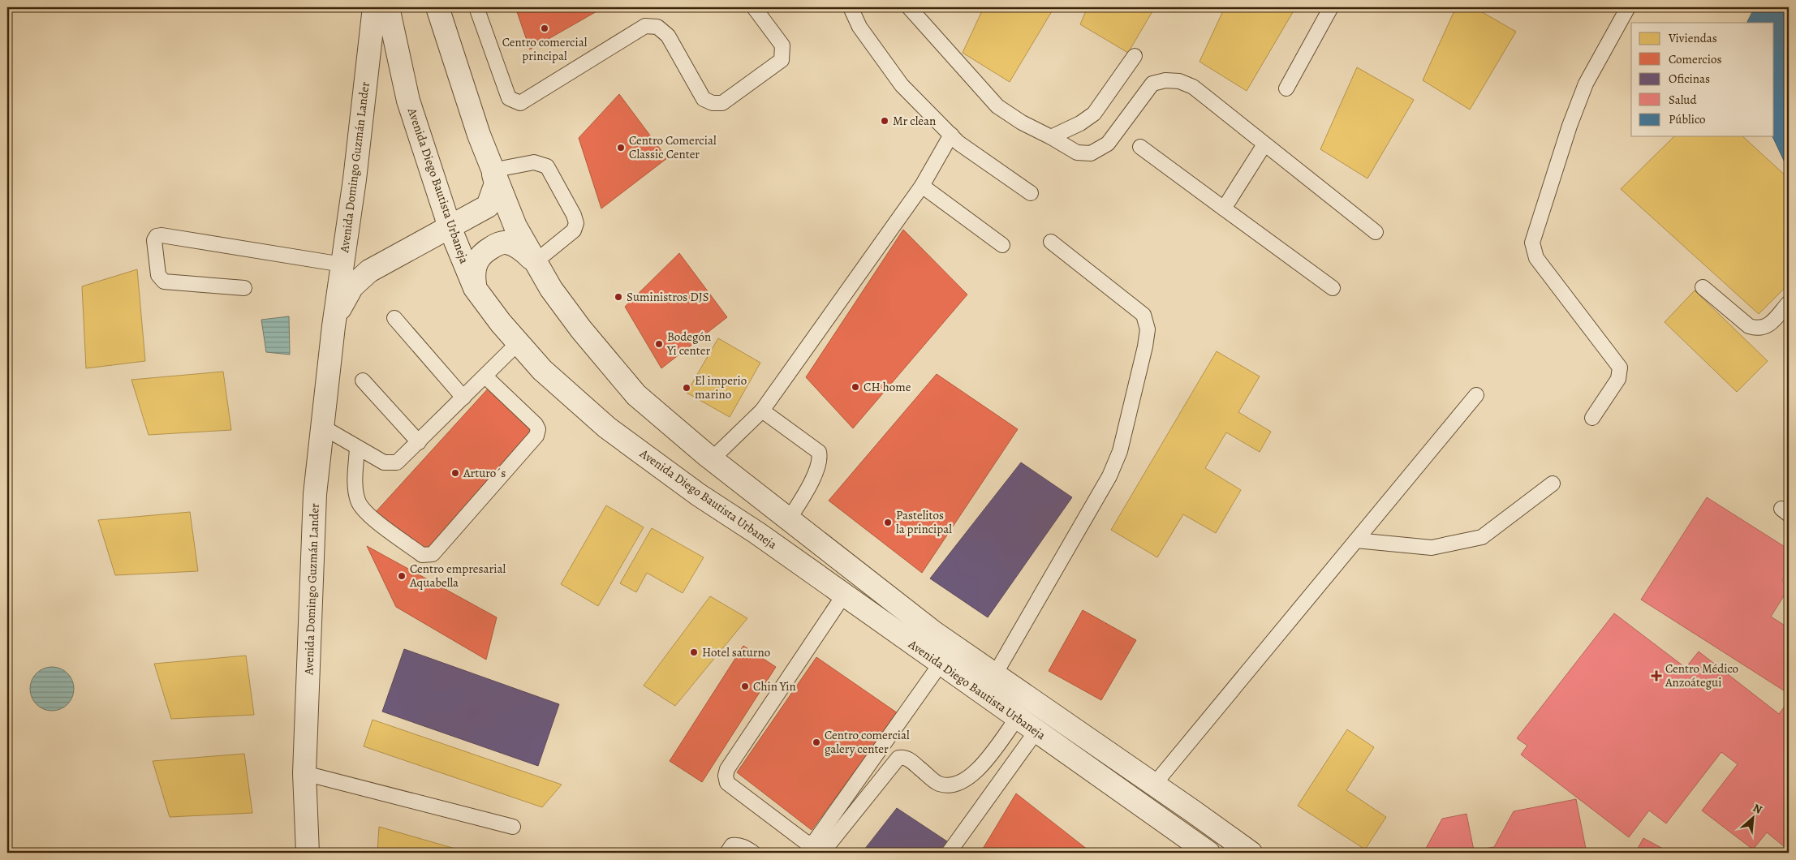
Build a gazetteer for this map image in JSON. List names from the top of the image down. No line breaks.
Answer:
{"streets":{"street":["Avenida Domingo Guzmán Lander","Avenida Diego Bautista Urbaneja"]},"crossings":[["Avenida Domingo Guzmán Lander","Avenida Diego Bautista Urbaneja"]],"places":{"other":["Centro comercial principal","Mr clean","Centro Comercial Classic Center","Suministros DJS","Bodegón Yi center","CH home","El imperio marino","Arturo´s","Pastelitos la principal","Centro empresarial Aquabella","Hotel saturno","Chin Yin","Centro comercial galery center"],"health":["Centro Médico Anzoátegui"]},"legend":["Viviendas","Comercios","Oficinas","Salud","Público"],"north":"top right"}
